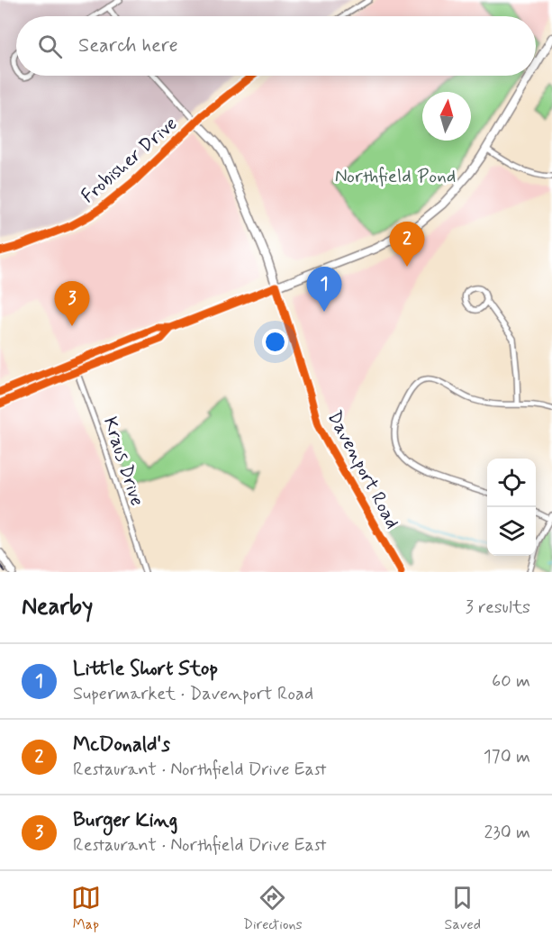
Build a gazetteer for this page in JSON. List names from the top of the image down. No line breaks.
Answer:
{"streets":{"main road":["Davenport Road"],"street":["Frobisher Drive","Kraus Drive"]},"crossings":[["Frobisher Drive","Davenport Road"]],"parks":["Northfield Pond"],"north":"top","page":{"search":"Search here","pins":["2","1","3"],"heading":["Nearby","3 results"],"list":[{"mark":"1","name":"Little Short Stop","note":"Supermarket · Davenport Road","value":"60 m"},{"mark":"2","name":"McDonald's","note":"Restaurant · Northfield Drive East","value":"170 m"},{"mark":"3","name":"Burger King","note":"Restaurant · Northfield Drive East","value":"230 m"}],"nav":["Map","Directions","Saved"]}}
